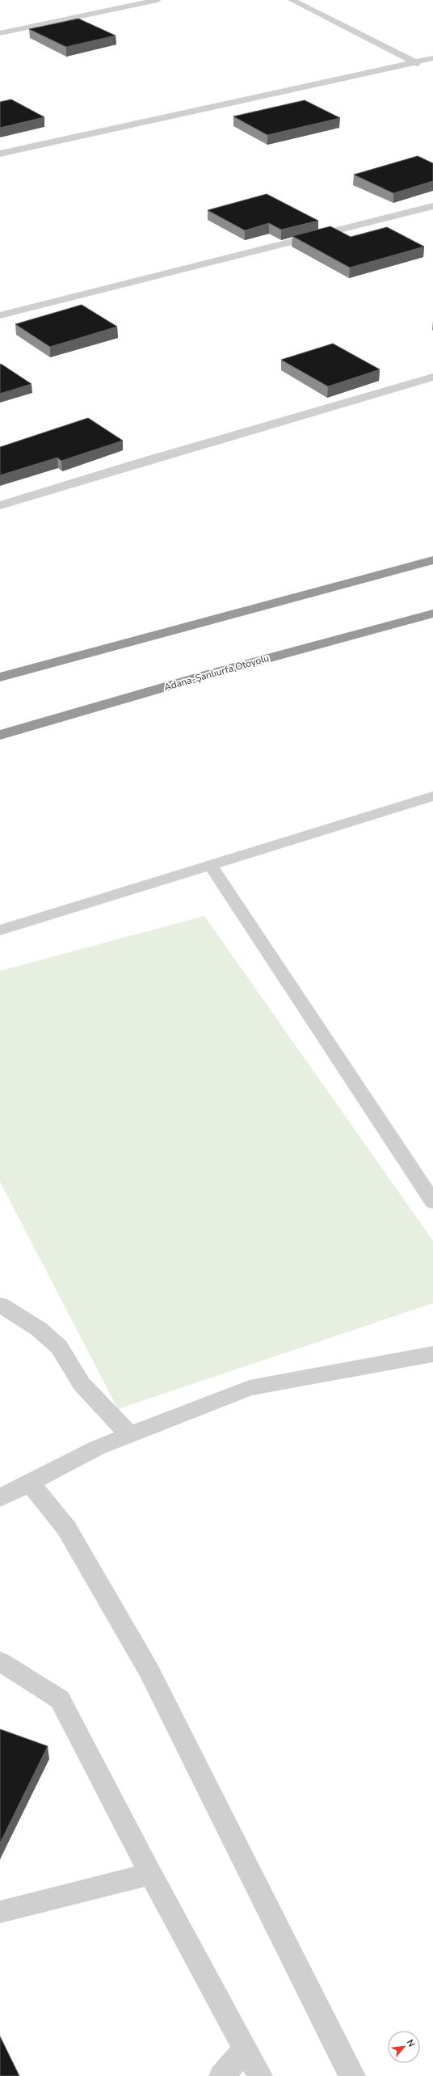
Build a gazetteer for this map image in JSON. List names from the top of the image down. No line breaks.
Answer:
{"streets":{"highway":["Adana-Şanlıurfa Otoyolu"]},"north":"top right"}
